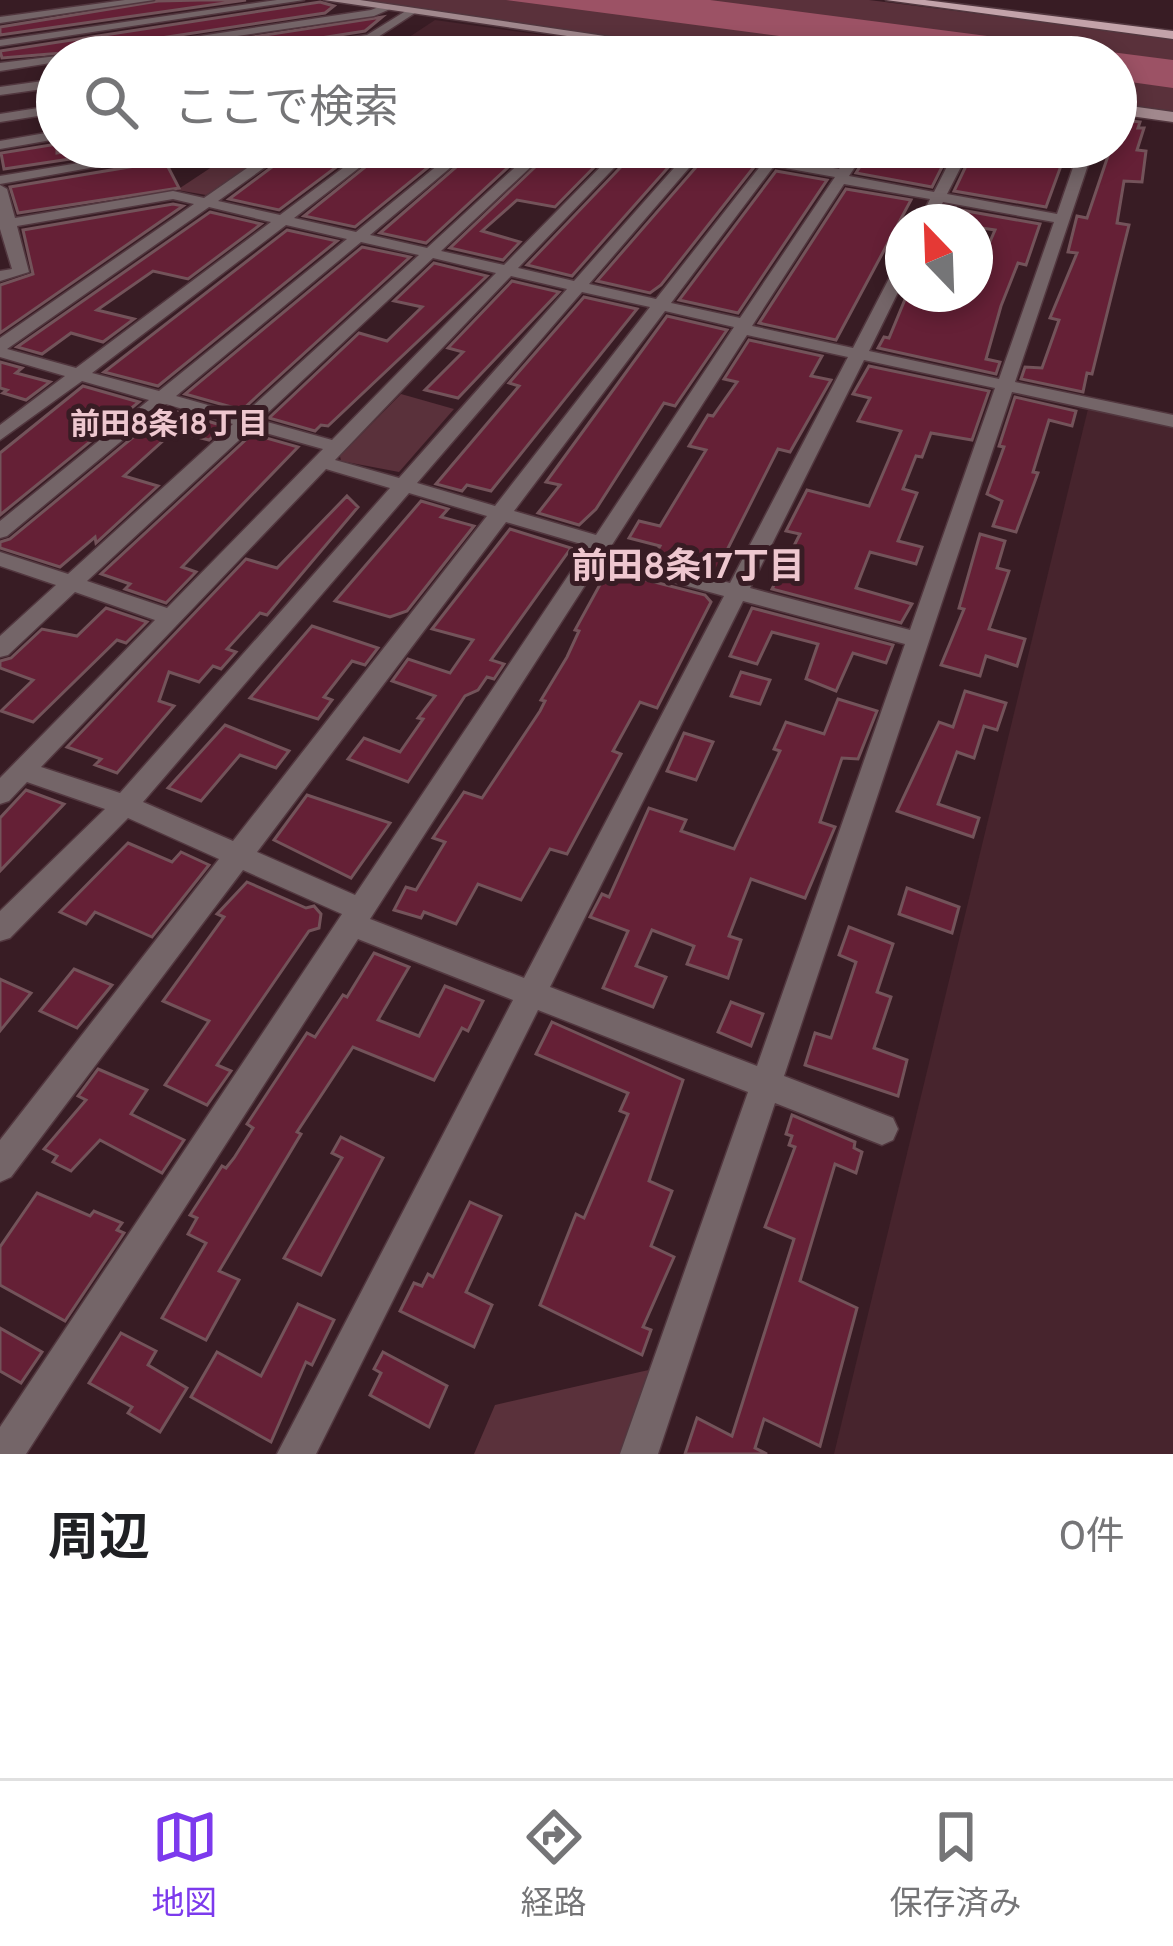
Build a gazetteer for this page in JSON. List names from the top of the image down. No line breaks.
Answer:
{"districts":["前田8条18丁目","前田8条17丁目"],"north":"top left","page":{"search":"ここで検索","heading":["周辺","0件"],"nav":["地図","経路","保存済み"]}}
